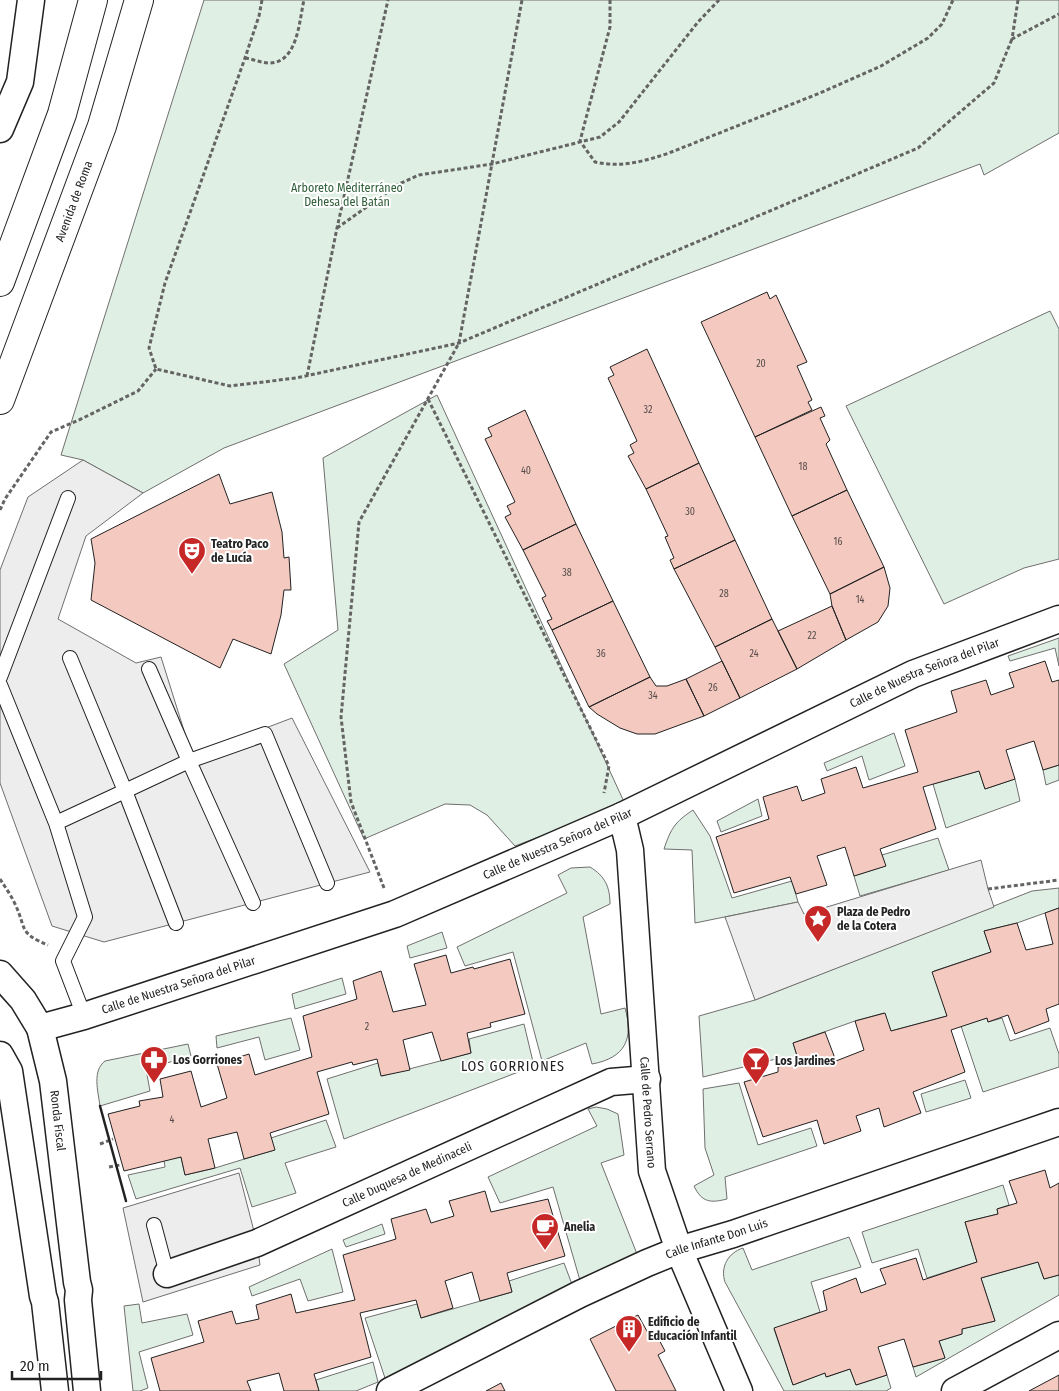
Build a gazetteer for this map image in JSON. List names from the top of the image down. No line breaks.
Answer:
{"streets":{"main road":["Avenida de Roma"],"street":["Calle de Nuestra Señora del Pilar","Calle de Pedro Serrano","Ronda Fiscal","Calle Duquesa de Medinaceli","Calle Infante Don Luis"]},"crossings":[["Calle de Nuestra Señora del Pilar","Calle de Pedro Serrano"],["Calle de Nuestra Señora del Pilar","Ronda Fiscal"],["Calle de Pedro Serrano","Calle Duquesa de Medinaceli"],["Calle de Pedro Serrano","Calle Infante Don Luis"]],"districts":["LOS GORRIONES"],"parks":["Arboreto Mediterráneo Dehesa del Batán"],"places":{"theatre":["Teatro Paco de Lucía"],"place":["Plaza de Pedro de la Cotera"],"pharmacy":["Los Gorriones"],"bar":["Los Jardines"],"cafe":["Anelia"],"building":["Edificio de Educación Infantil"]},"house_numbers":["20","32","18","40","30","16","38","28","14","22","36","24","26","34","2","4"],"scale_bar":"20 m"}
